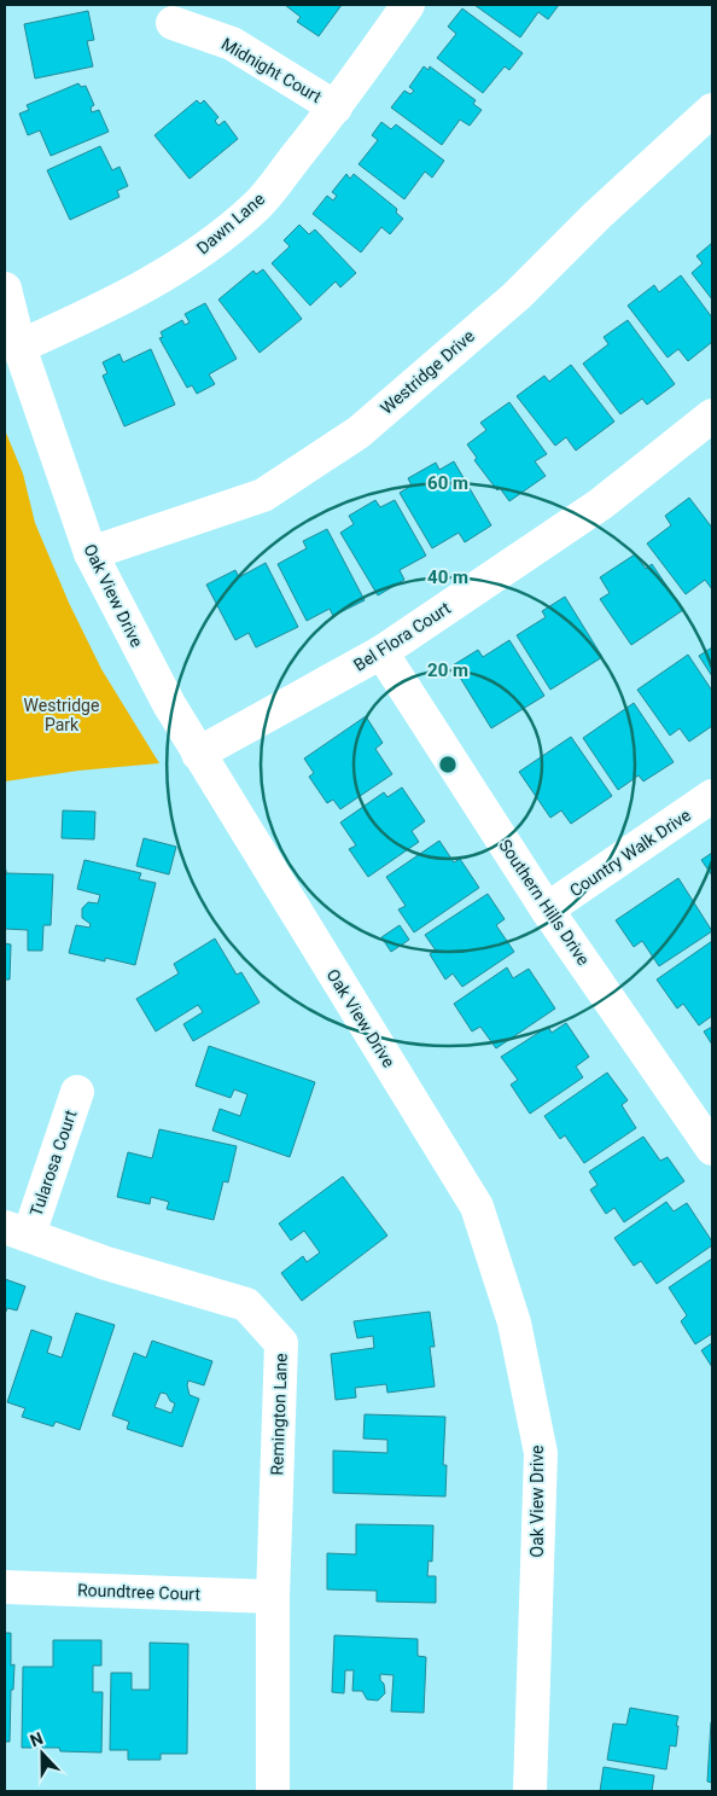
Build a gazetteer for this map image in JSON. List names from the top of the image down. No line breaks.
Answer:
{"streets":{"street":["Midnight Court","Dawn Lane","Westridge Drive","Oak View Drive","Bel Flora Court","Country Walk Drive","Southern Hills Drive","Tularosa Court","Remington Lane","Roundtree Court"]},"crossings":[["Midnight Court","Dawn Lane"],["Dawn Lane","Oak View Drive"],["Westridge Drive","Oak View Drive"],["Oak View Drive","Bel Flora Court"],["Bel Flora Court","Southern Hills Drive"],["Country Walk Drive","Southern Hills Drive"],["Tularosa Court","Remington Lane"],["Remington Lane","Roundtree Court"]],"parks":["Westridge Park"],"north":"top","rings":["60 m","40 m","20 m"]}
